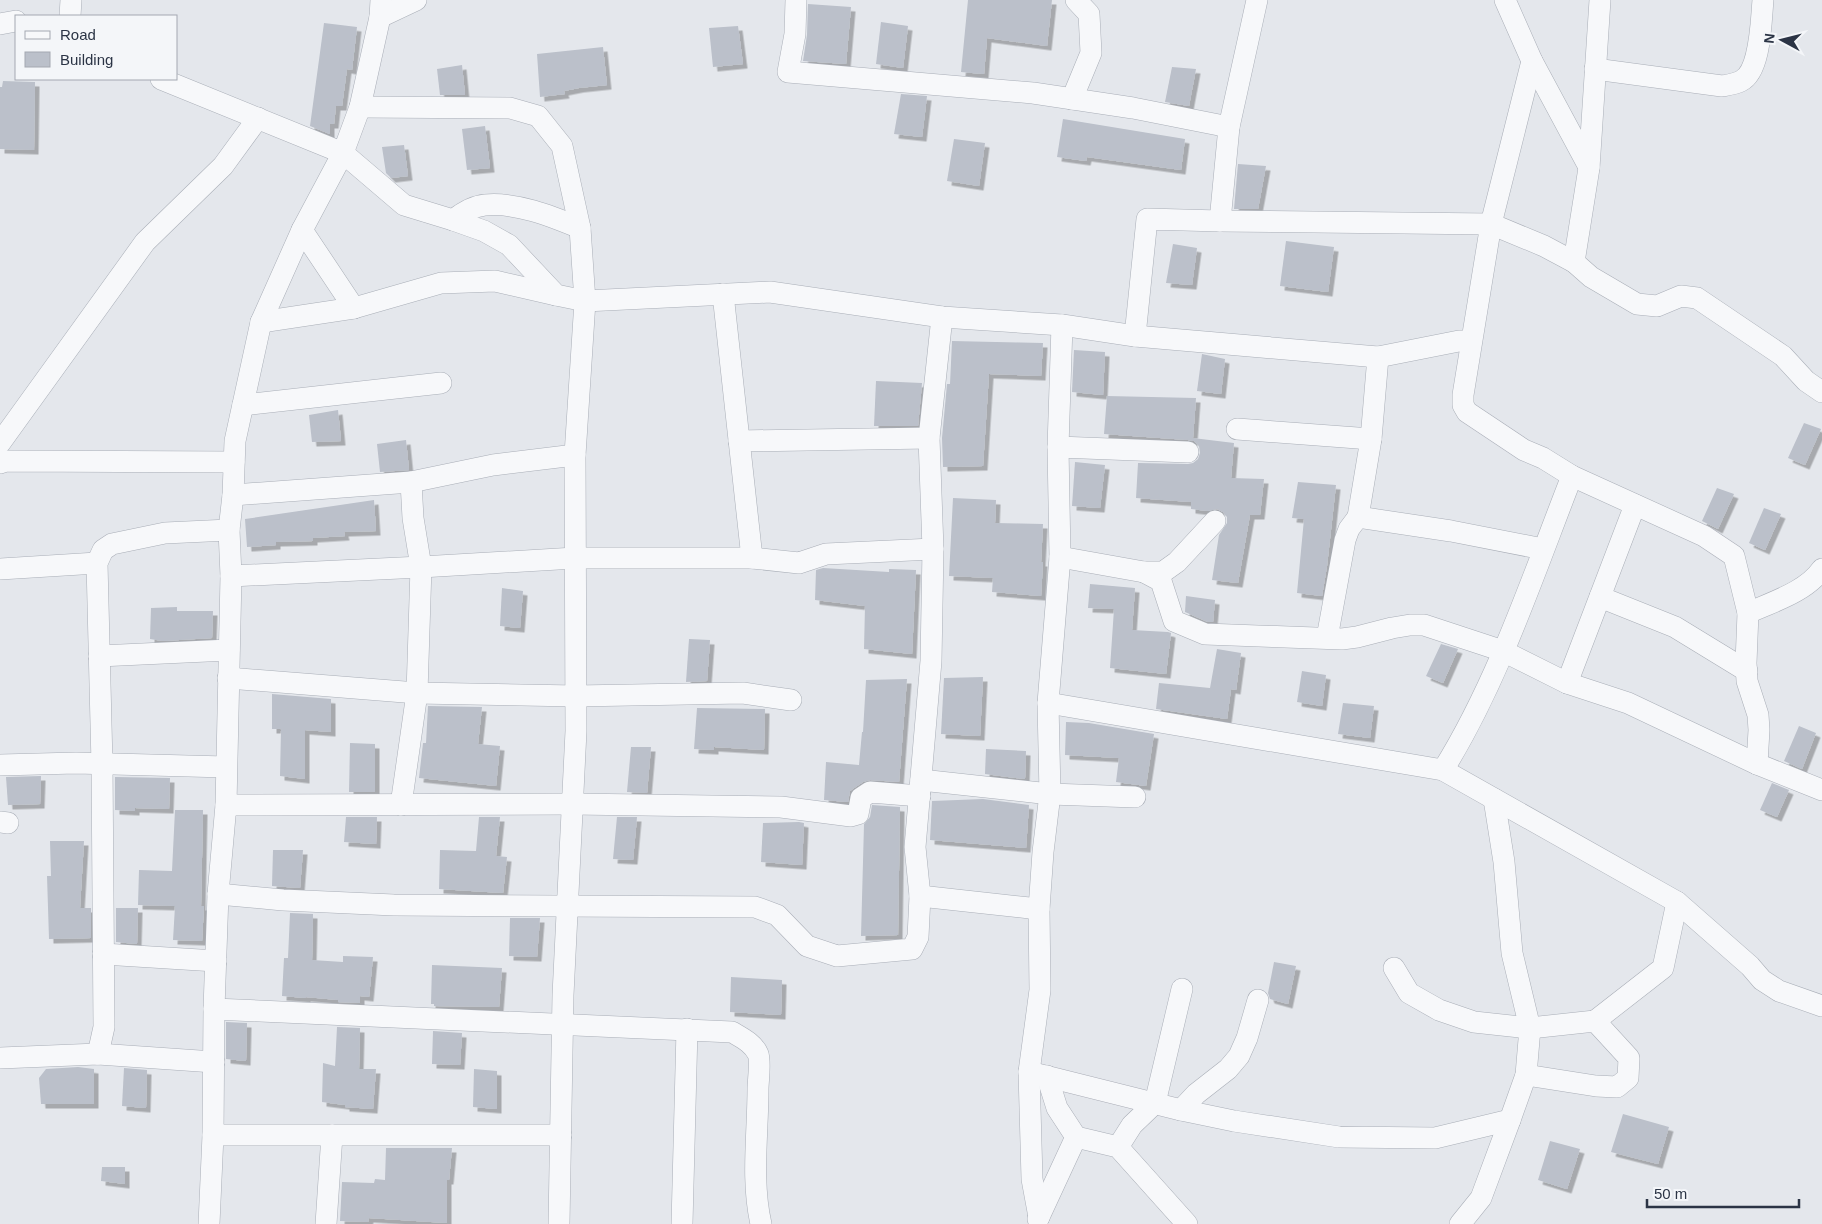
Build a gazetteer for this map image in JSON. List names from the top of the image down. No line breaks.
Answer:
{"legend":["Road","Building"],"scale_bar":"50 m","north":"left"}
